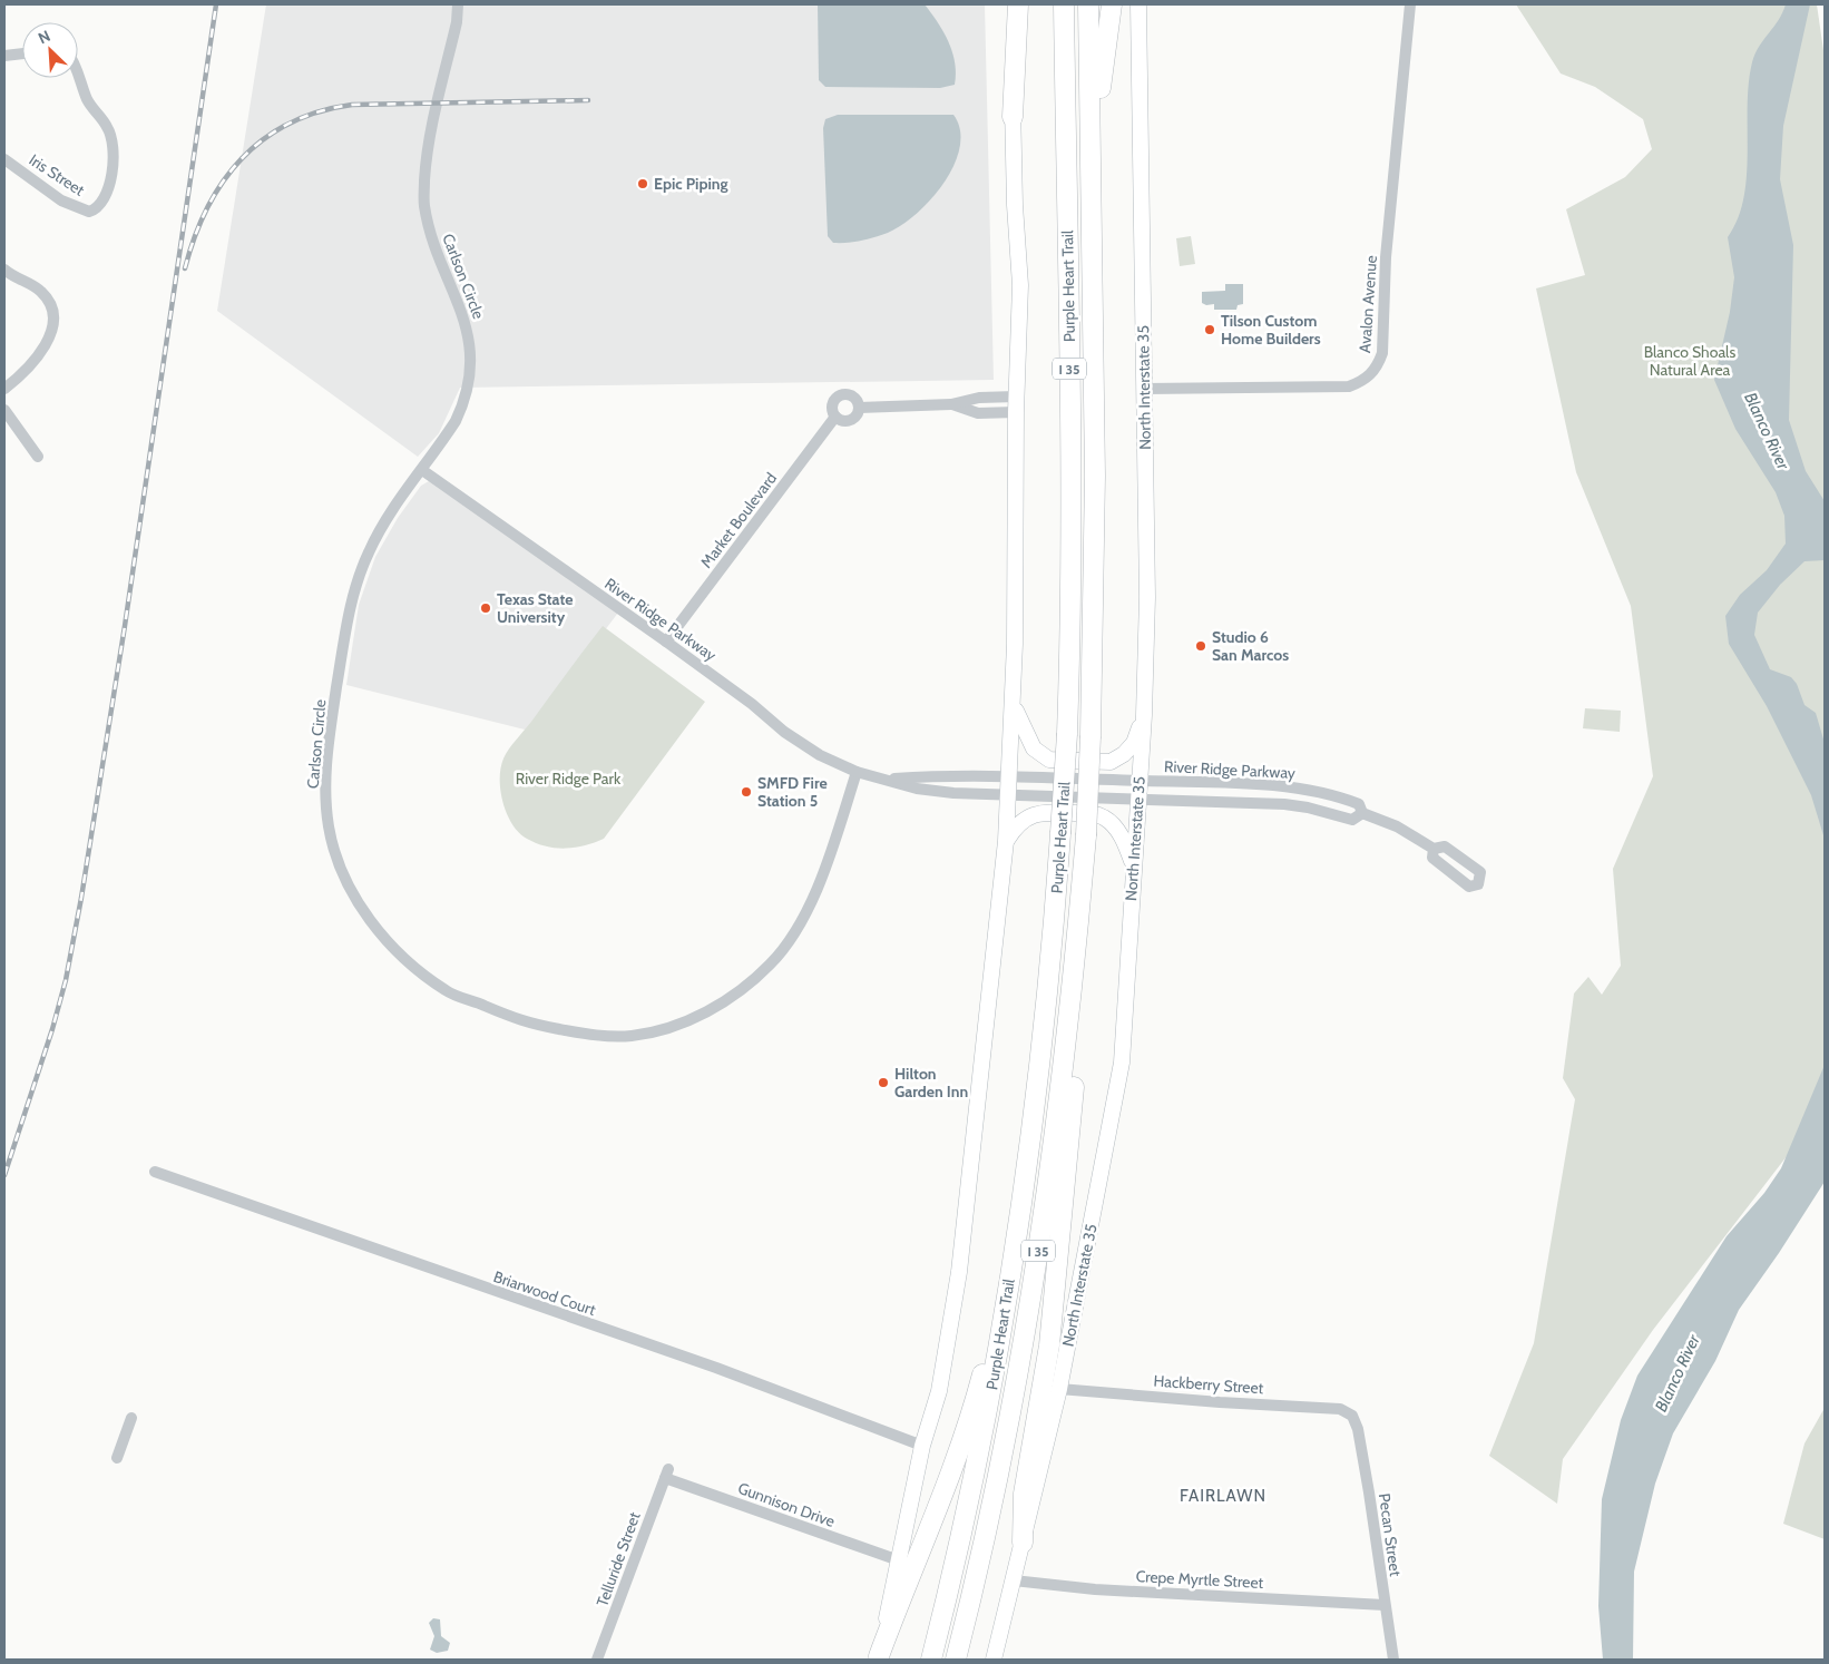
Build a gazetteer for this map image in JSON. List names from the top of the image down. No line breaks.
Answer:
{"streets":{"highway":["Purple Heart Trail","I 35"],"main road":["North Interstate 35"],"street":["Iris Street","Carlson Circle","Avalon Avenue","Market Boulevard","River Ridge Parkway","Briarwood Court","Hackberry Street","Gunnison Drive","Pecan Street","Telluride Street","Crepe Myrtle Street"]},"crossings":[["Carlson Circle","River Ridge Parkway"],["Avalon Avenue","North Interstate 35"],["North Interstate 35","River Ridge Parkway"],["North Interstate 35","Hackberry Street"],["North Interstate 35","Crepe Myrtle Street"],["Market Boulevard","River Ridge Parkway"],["Hackberry Street","Pecan Street"],["Gunnison Drive","Telluride Street"],["Pecan Street","Crepe Myrtle Street"]],"districts":["FAIRLAWN"],"water":["Blanco River"],"parks":["Blanco Shoals Natural Area","River Ridge Park"],"places":["Epic Piping","Tilson Custom Home Builders","Texas State University","Studio 6 San Marcos","SMFD Fire Station 5","Hilton Garden Inn"],"north":"top left"}
